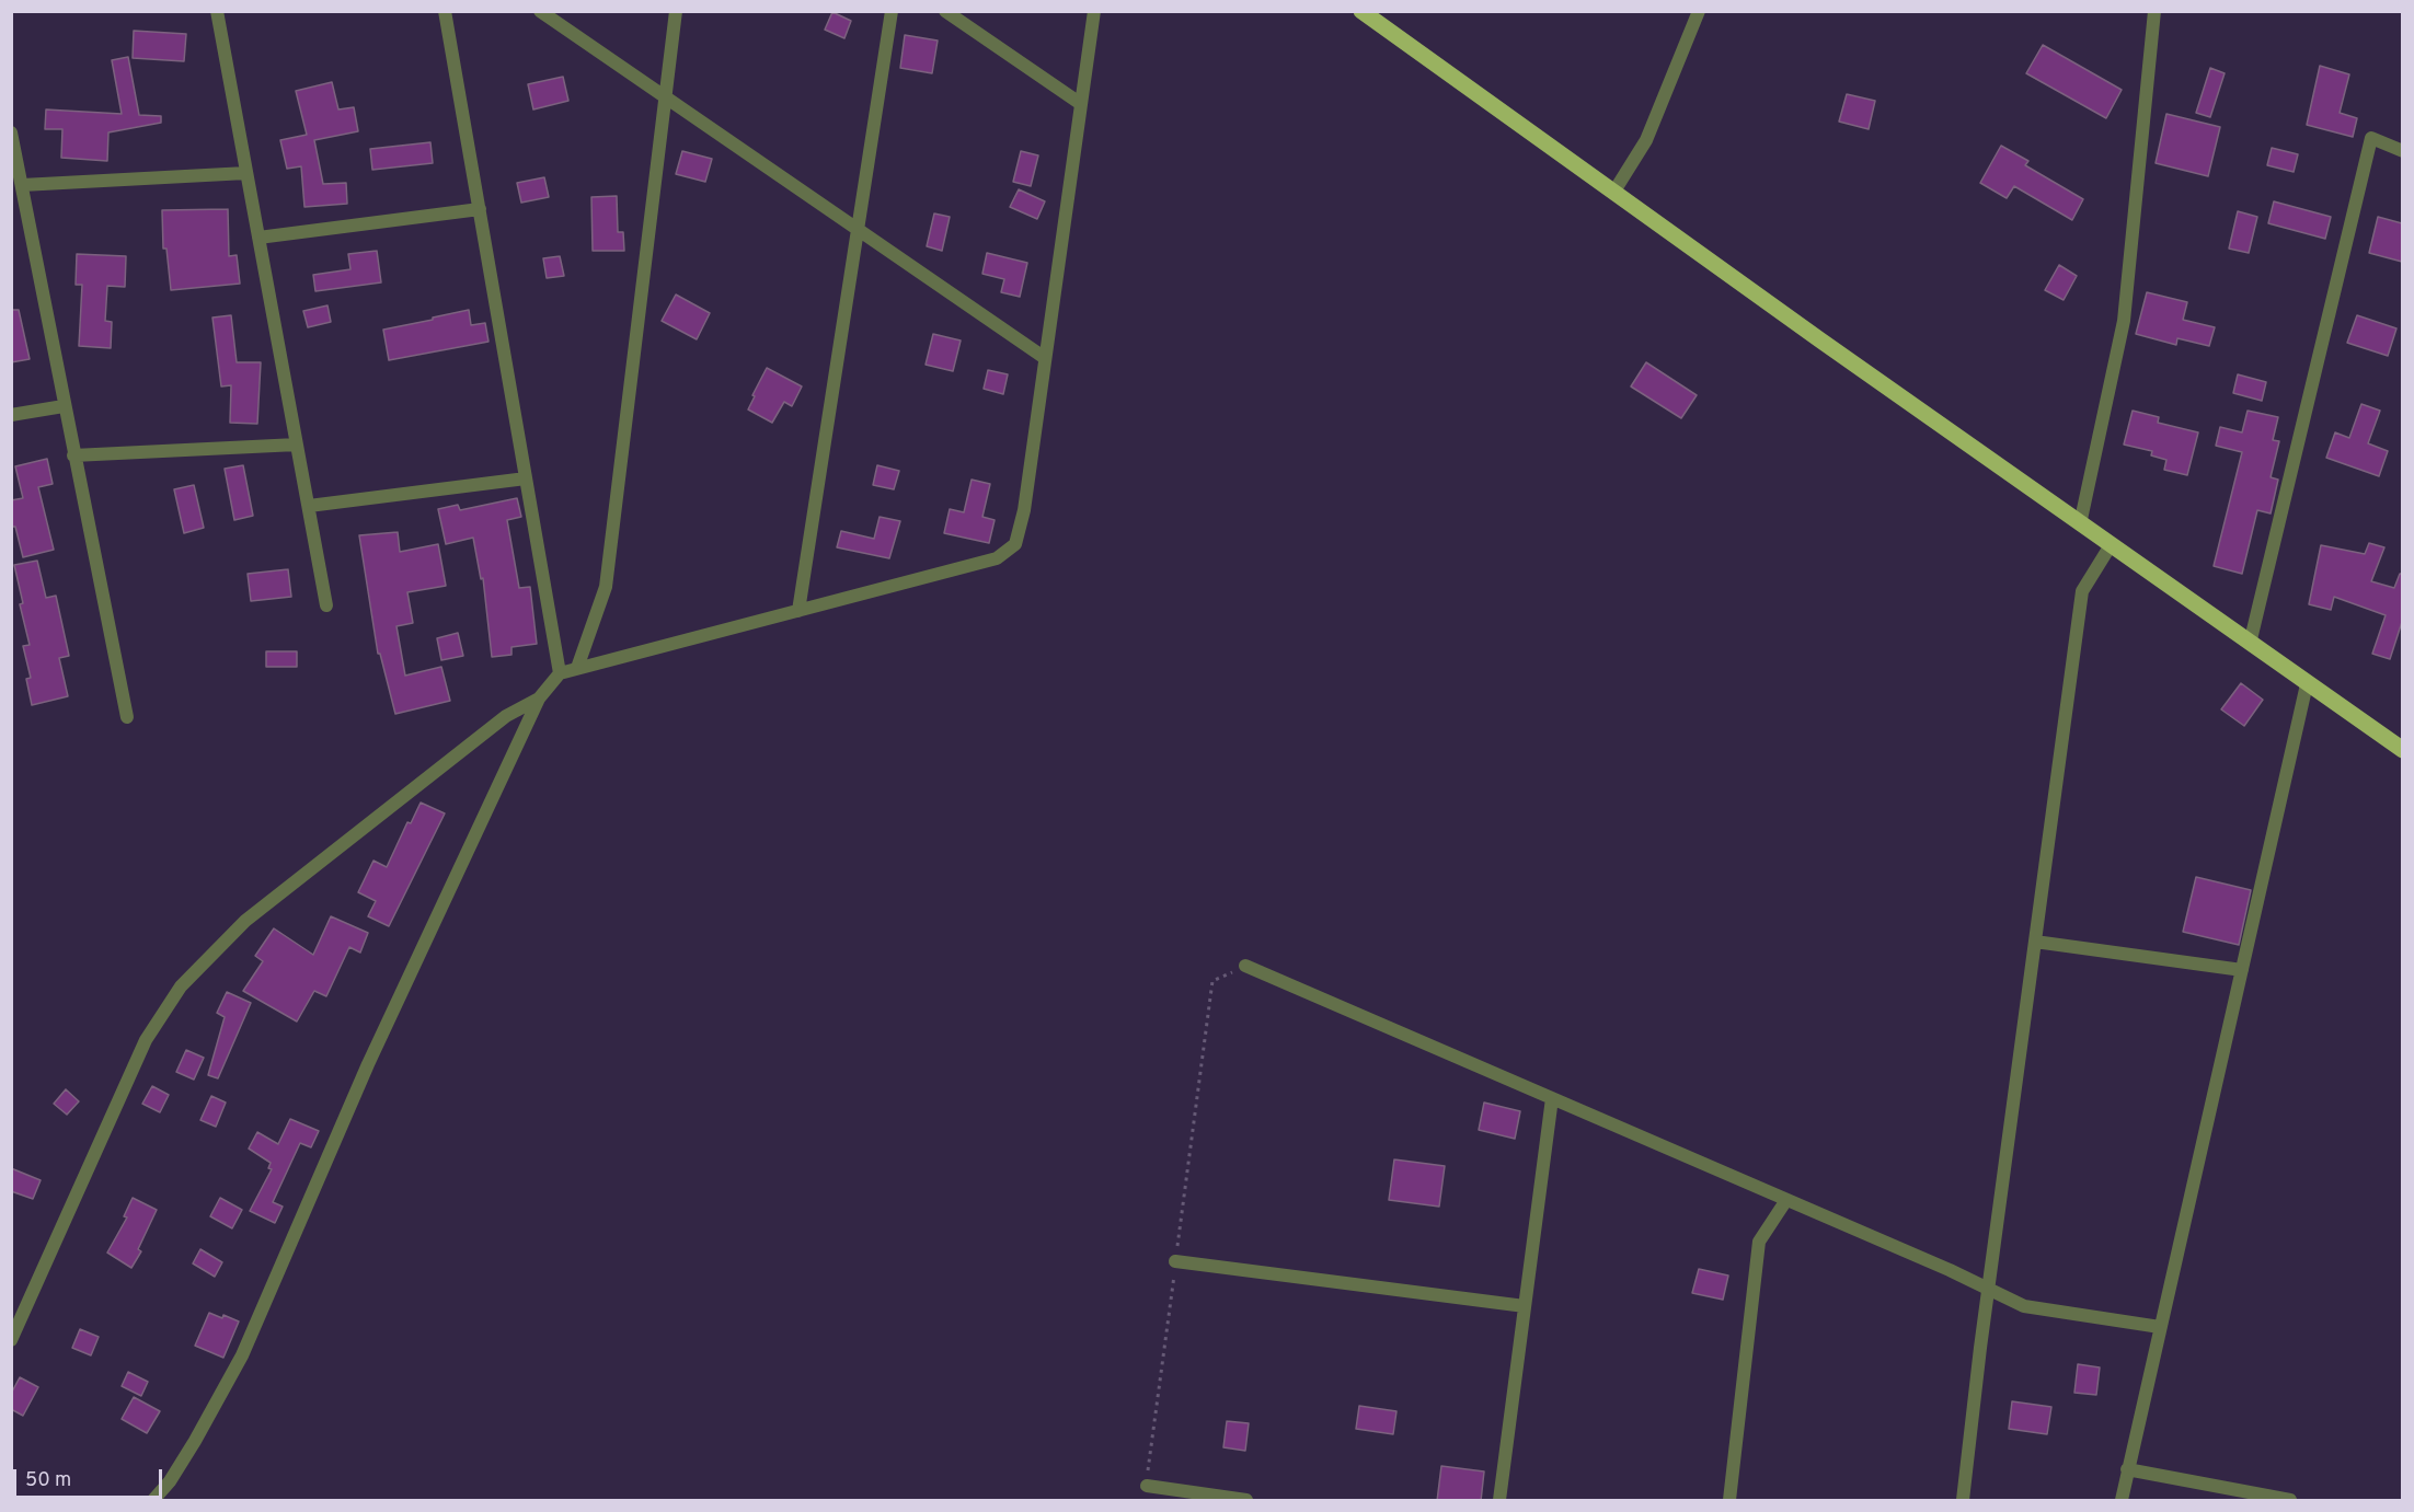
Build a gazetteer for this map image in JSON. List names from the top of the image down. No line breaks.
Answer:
{"scale_bar":"50 m"}
